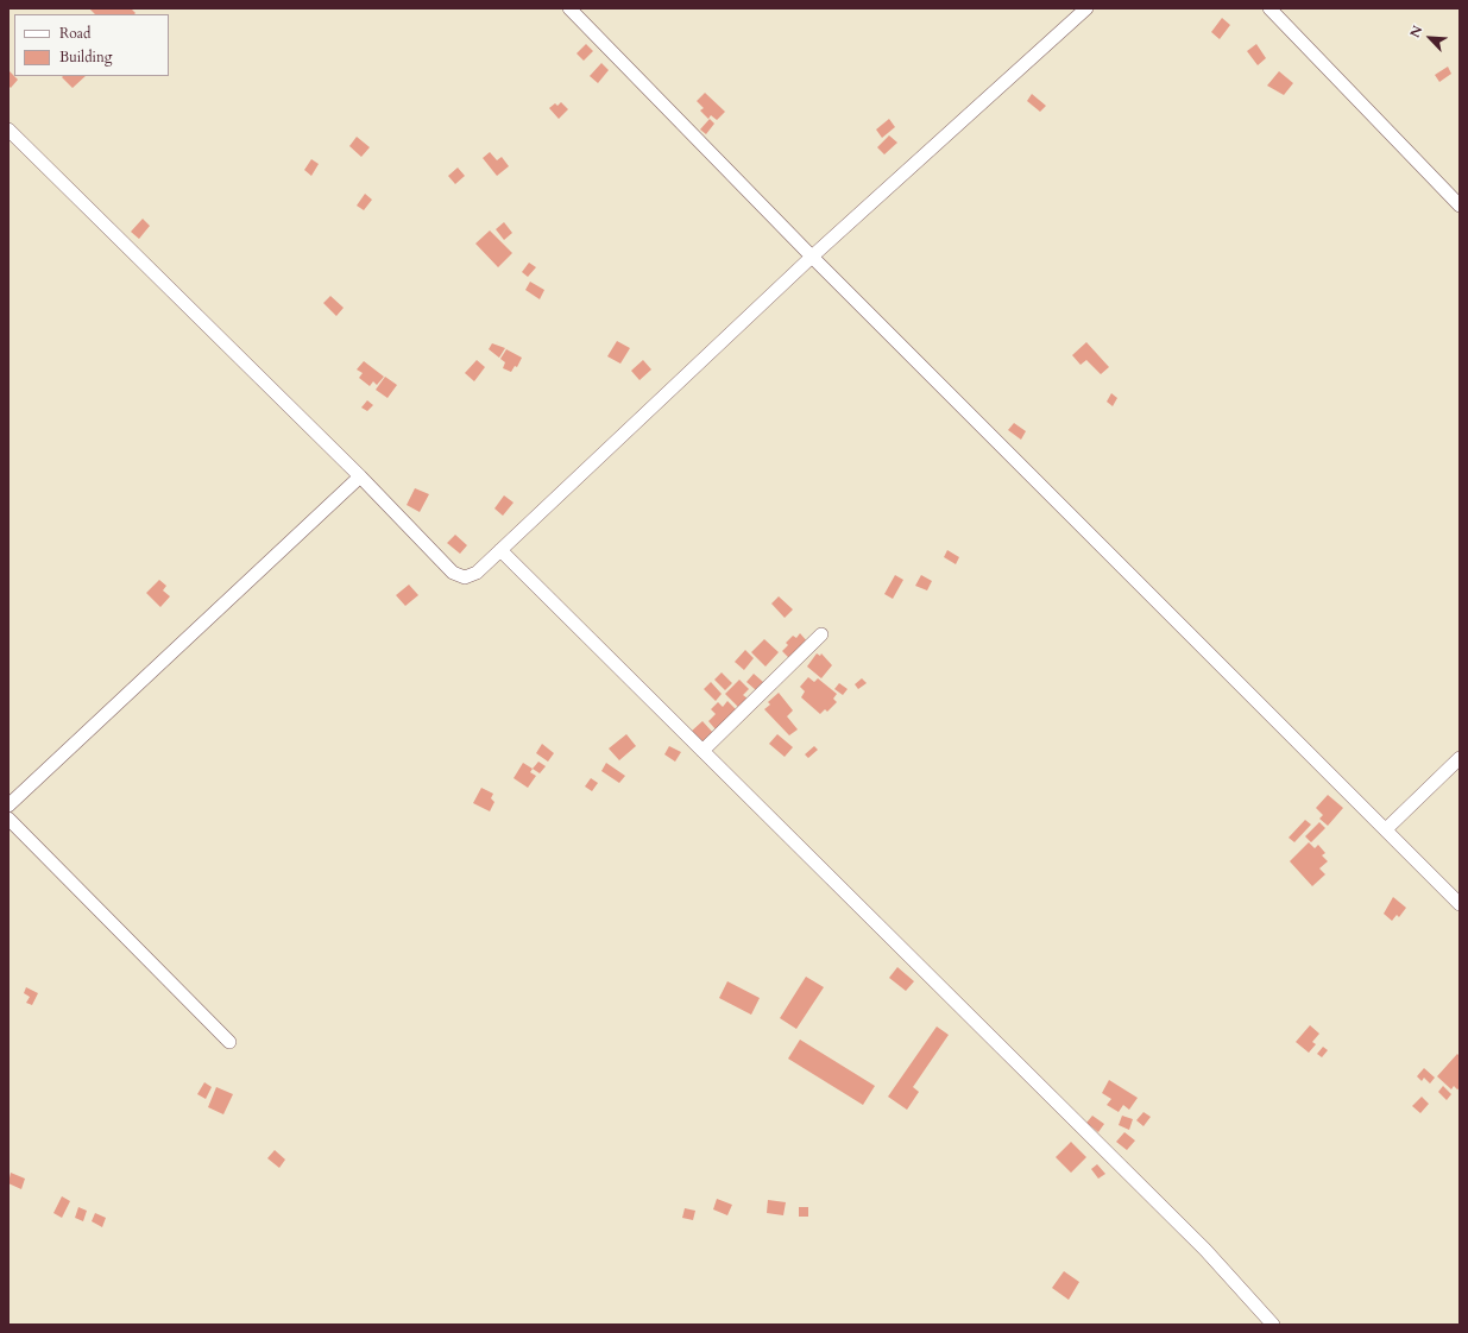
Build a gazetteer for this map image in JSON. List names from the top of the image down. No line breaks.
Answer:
{"legend":["Road","Building"],"north":"top left"}
